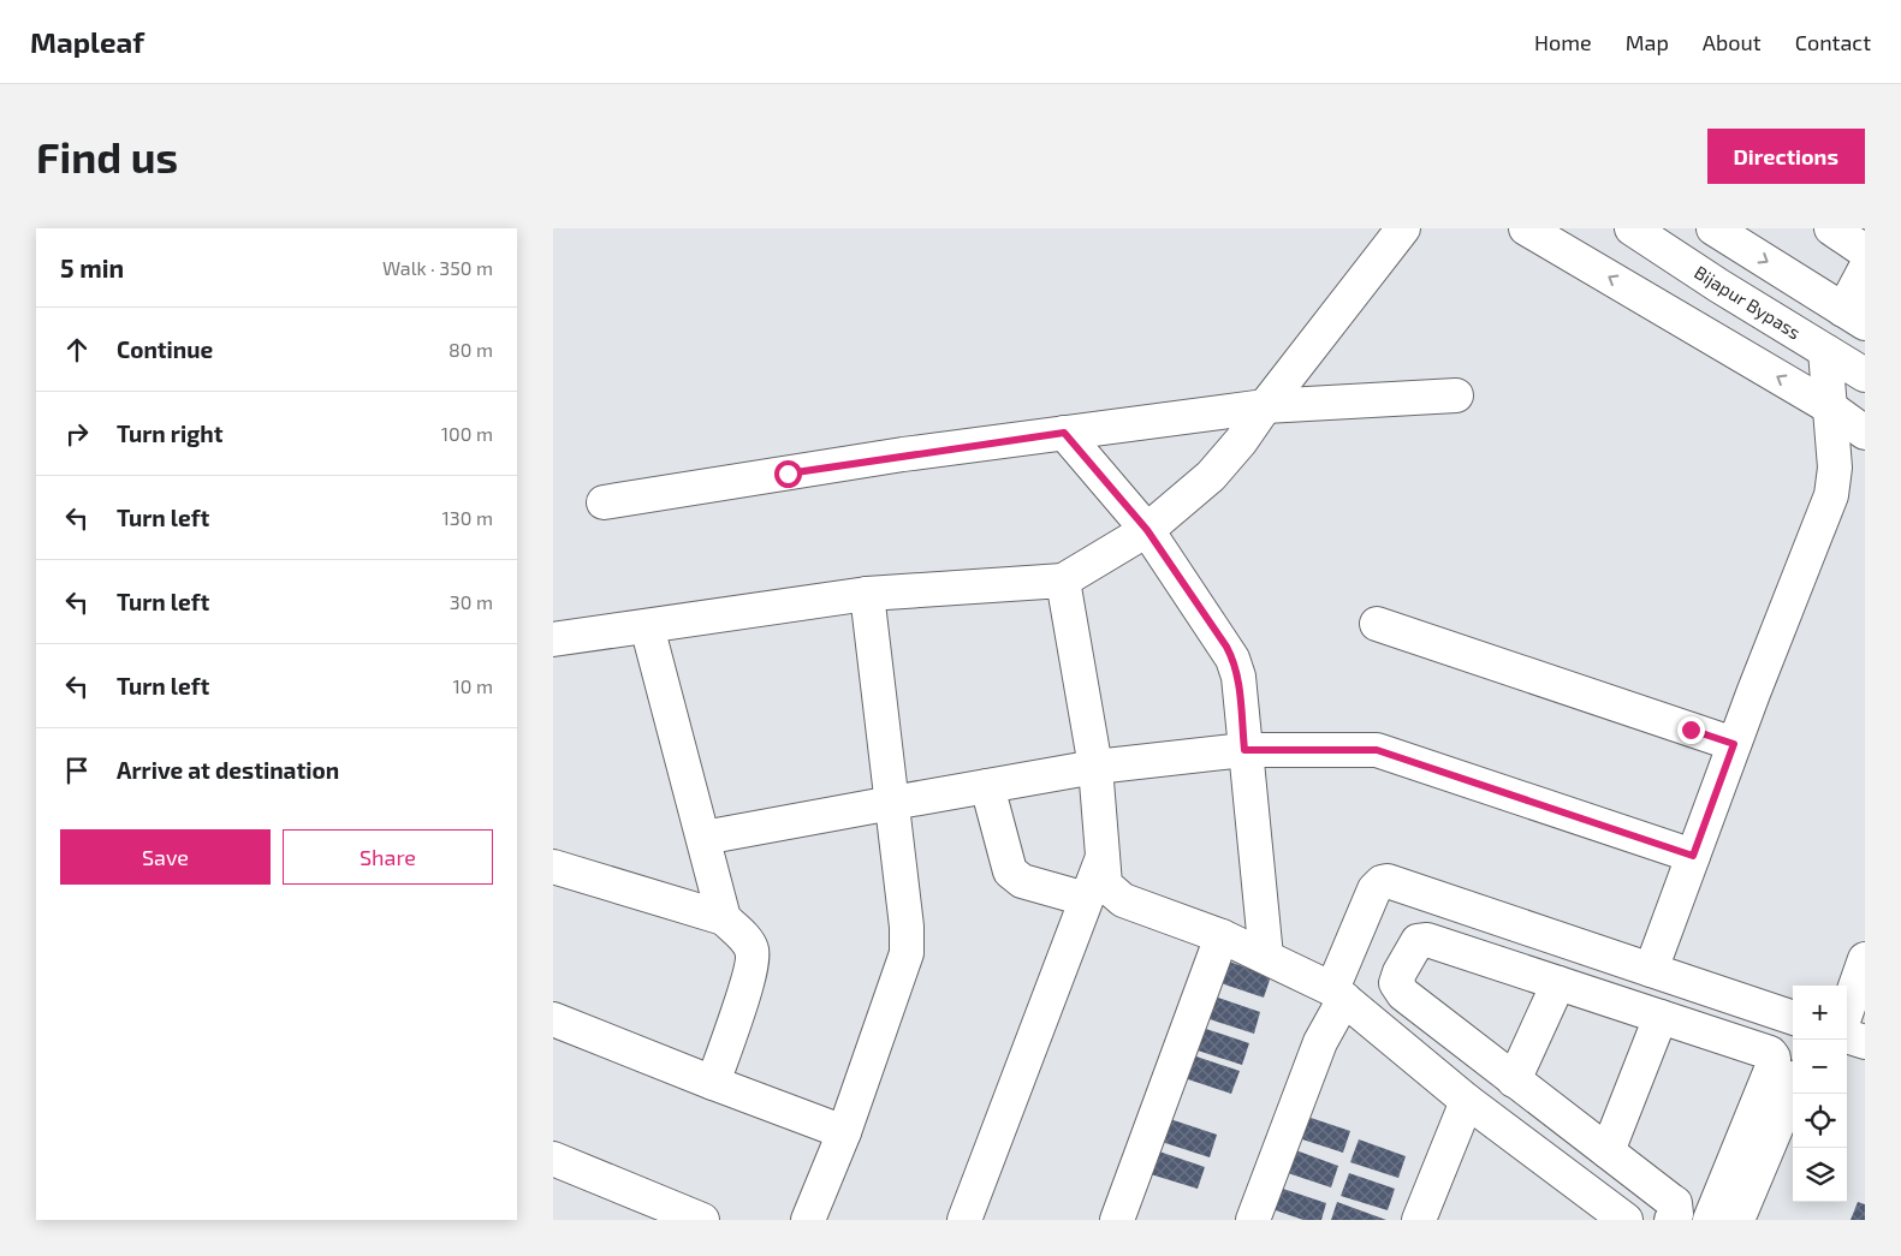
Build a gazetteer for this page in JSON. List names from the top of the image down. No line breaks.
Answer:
{"streets":{"main road":["Bijapur Bypass"]},"page":{"header":"Mapleaf","nav":["Home","Map","About","Contact"],"buttons":["Directions",["Save","Share"]],"title":"Find us","heading":["5 min","Walk · 350 m"],"list":[["Continue","80 m"],["Turn right","100 m"],["Turn left","130 m"],["Turn left","30 m"],["Turn left","10 m"],"Arrive at destination"],"map_buttons":["+","−"]}}
